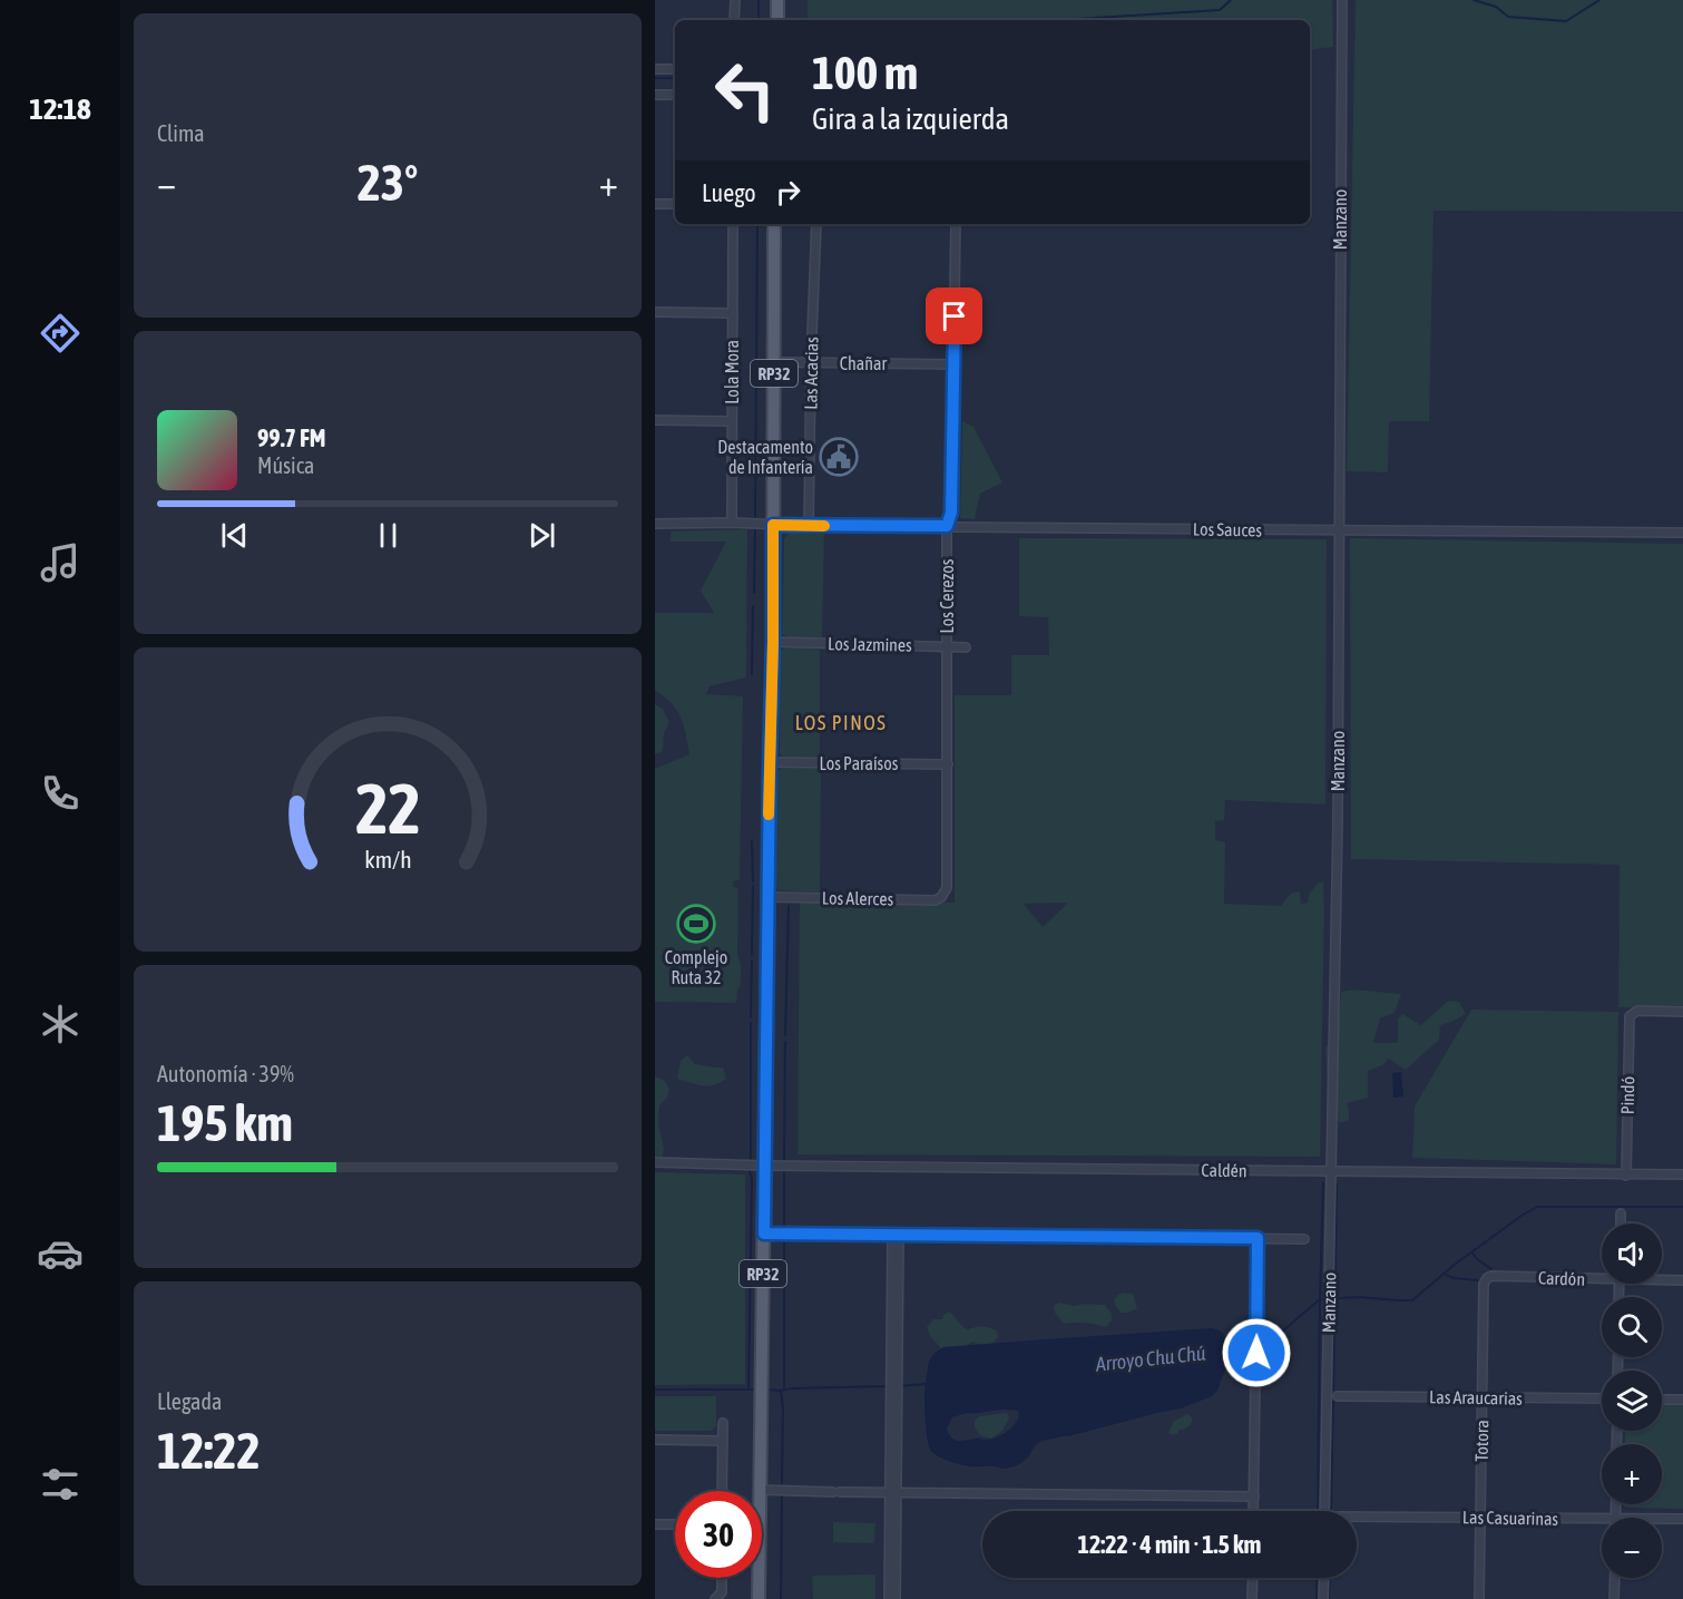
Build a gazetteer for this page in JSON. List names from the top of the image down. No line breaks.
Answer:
{"streets":{"main road":["RP32"],"street":["Manzano","Chañar","Lola Mora","Las Acacias","Los Sauces","Los Cerezos","Los Jazmines","Los Paraísos","Los Alerces","Pindó","Caldén","Cardón","Las Araucarias","Totora","Las Casuarinas"]},"crossings":[["Manzano","Los Sauces"],["Manzano","Caldén"],["Chañar","RP32"],["Chañar","Las Acacias"],["Chañar","Los Cerezos"],["Lola Mora","Los Sauces"],["RP32","Los Sauces"],["RP32","Los Jazmines"],["RP32","Los Paraísos"],["RP32","Los Alerces"],["RP32","Caldén"],["Las Acacias","Los Sauces"],["Los Sauces","Los Cerezos"],["Los Cerezos","Los Jazmines"],["Los Cerezos","Los Paraísos"],["Los Cerezos","Los Alerces"],["Pindó","Caldén"],["Cardón","Totora"],["Las Araucarias","Totora"],["Totora","Las Casuarinas"]],"districts":["LOS PINOS"],"water":["Arroyo Chu Chú"],"places":{"public building":["Destacamento de Infantería"],"sports":["Complejo Ruta 32"]},"page":{"tabs":"12:18","tile":["Clima",["Autonomía · 39%","195 km"],["Llegada","12:22"]],"turn":["100 m","Gira a la izquierda"],"heat":["−","23°","+"],"then":"Luego","song":["99.7 FM","Música"],"map_buttons":["+","−"],"limit":"30","trip":"12:22 · 4 min · 1.5 km","gauge":["22","km/h"]}}
